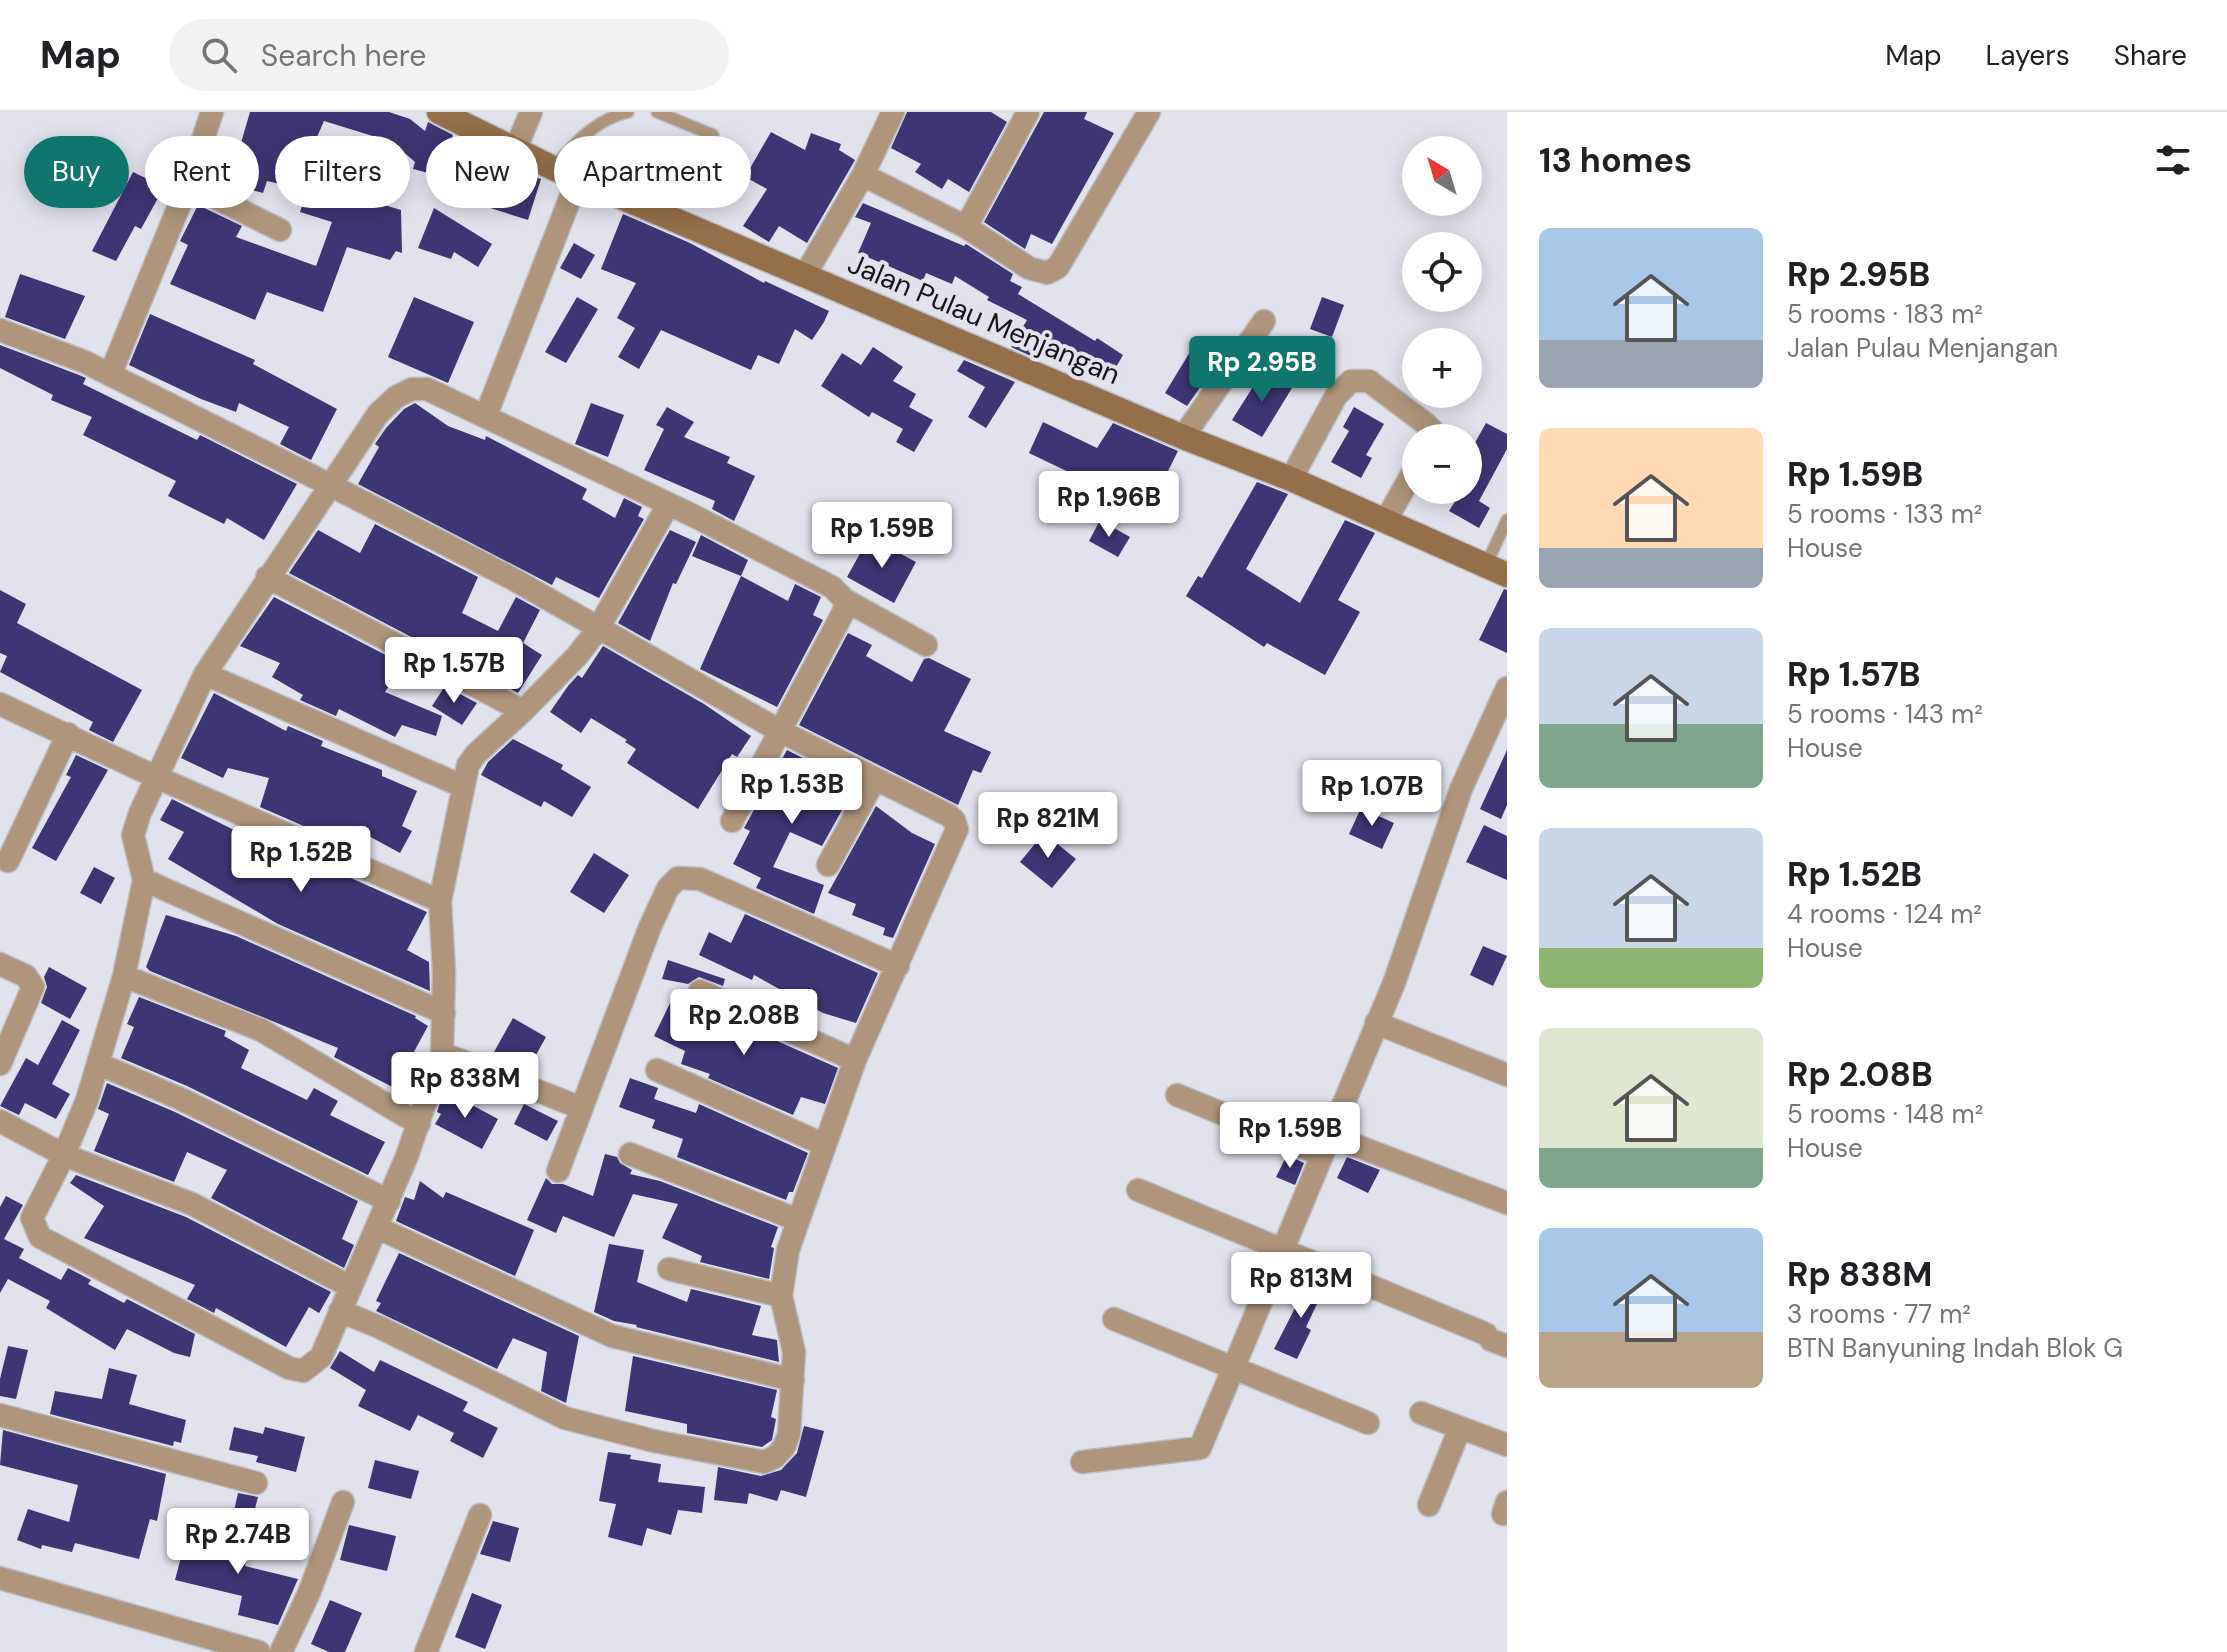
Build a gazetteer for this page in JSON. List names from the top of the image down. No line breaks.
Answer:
{"streets":{"street":["Jalan Pulau Menjangan"]},"north":"top left","page":{"header":"Map","search":"Search here","nav":["Map","Layers","Share"],"heading":"13 homes","map_buttons":["+","−"],"chip":["Buy","Rent","Filters","New","Apartment"],"list":[{"name":"Rp 2.95B","note":"5 rooms · 183 m² · Jalan Pulau Menjangan"},{"name":"Rp 1.59B","note":"5 rooms · 133 m² · House"},{"name":"Rp 1.57B","note":"5 rooms · 143 m² · House"},{"name":"Rp 1.52B","note":"4 rooms · 124 m² · House"},{"name":"Rp 2.08B","note":"5 rooms · 148 m² · House"},{"name":"Rp 838M","note":"3 rooms · 77 m² · BTN Banyuning Indah Blok G"}],"price":["Rp 2.95B","Rp 1.96B","Rp 1.59B","Rp 1.57B","Rp 1.53B","Rp 1.07B","Rp 821M","Rp 1.52B","Rp 2.08B","Rp 838M","Rp 1.59B","Rp 813M","Rp 2.74B"]}}
